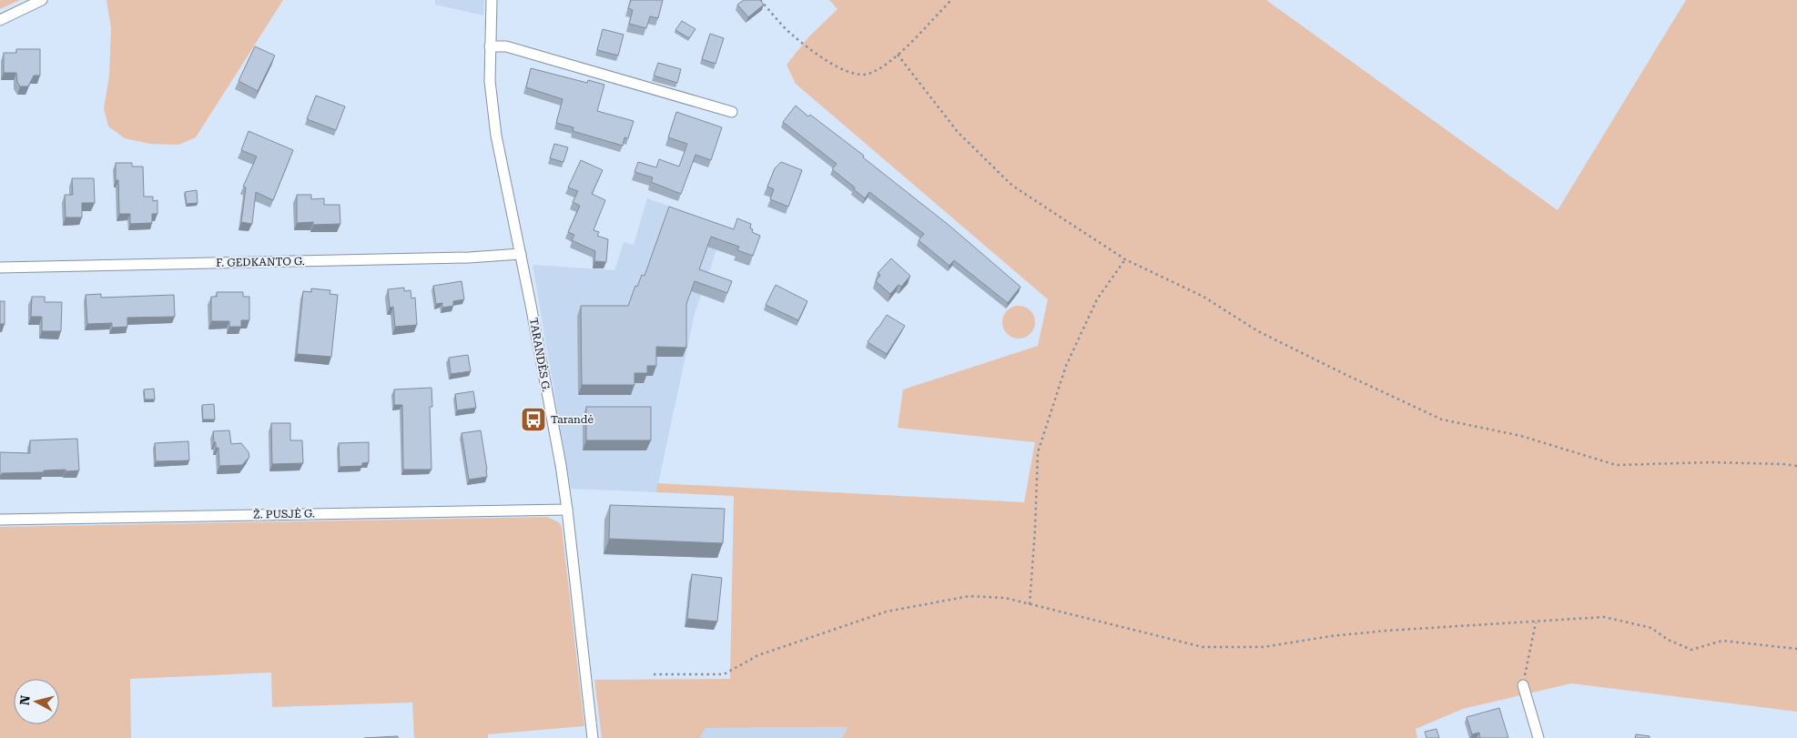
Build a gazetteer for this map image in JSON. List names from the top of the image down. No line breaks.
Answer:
{"streets":{"street":["F. GEDKANTO G.","TARANDĖS G.","Ž. PUSJĖ G."]},"crossings":[["F. GEDKANTO G.","TARANDĖS G."],["TARANDĖS G.","Ž. PUSJĖ G."]],"places":{"bus stop":["Tarandė"]},"north":"left"}
